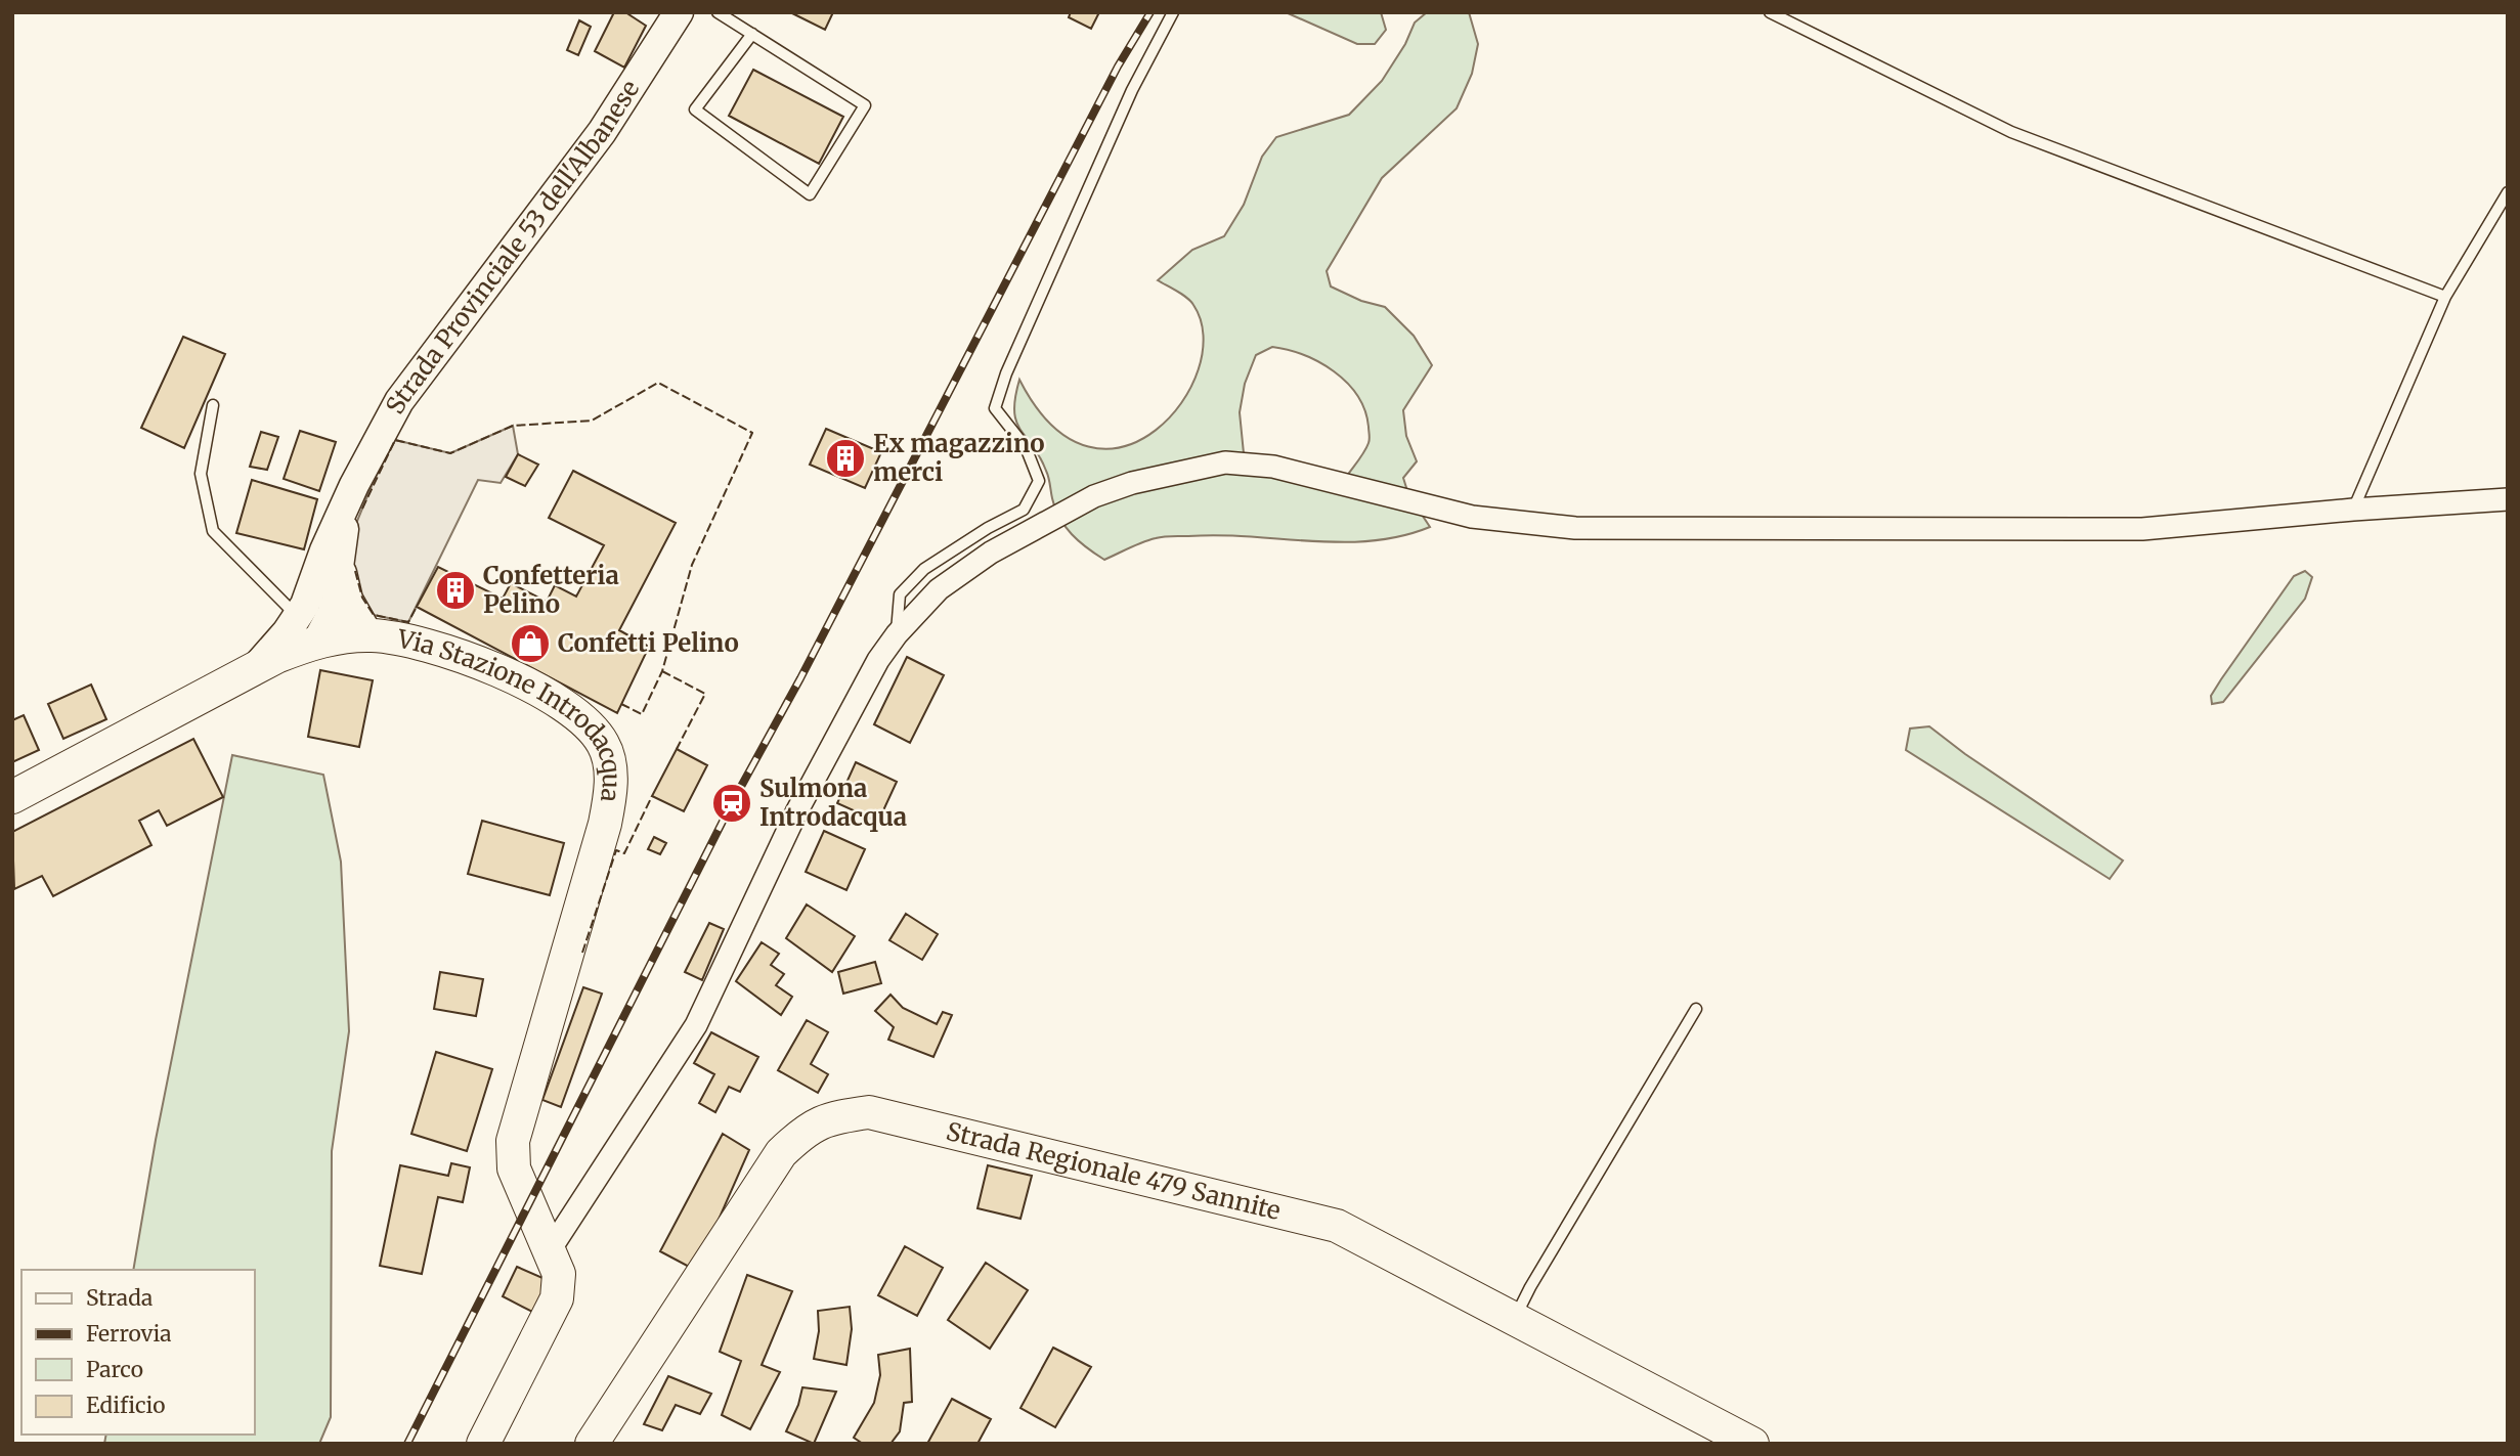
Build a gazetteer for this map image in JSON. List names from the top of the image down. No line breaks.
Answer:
{"streets":{"main road":["Strada Provinciale 53 dell'Albanese","Via Stazione Introdacqua","Strada Regionale 479 Sannite"]},"crossings":[["Strada Provinciale 53 dell'Albanese","Via Stazione Introdacqua"]],"places":{"building":["Ex magazzino merci","Confetteria Pelino"],"shop":["Confetti Pelino"],"station":["Sulmona Introdacqua"]},"legend":["Strada","Ferrovia","Parco","Edificio"]}
